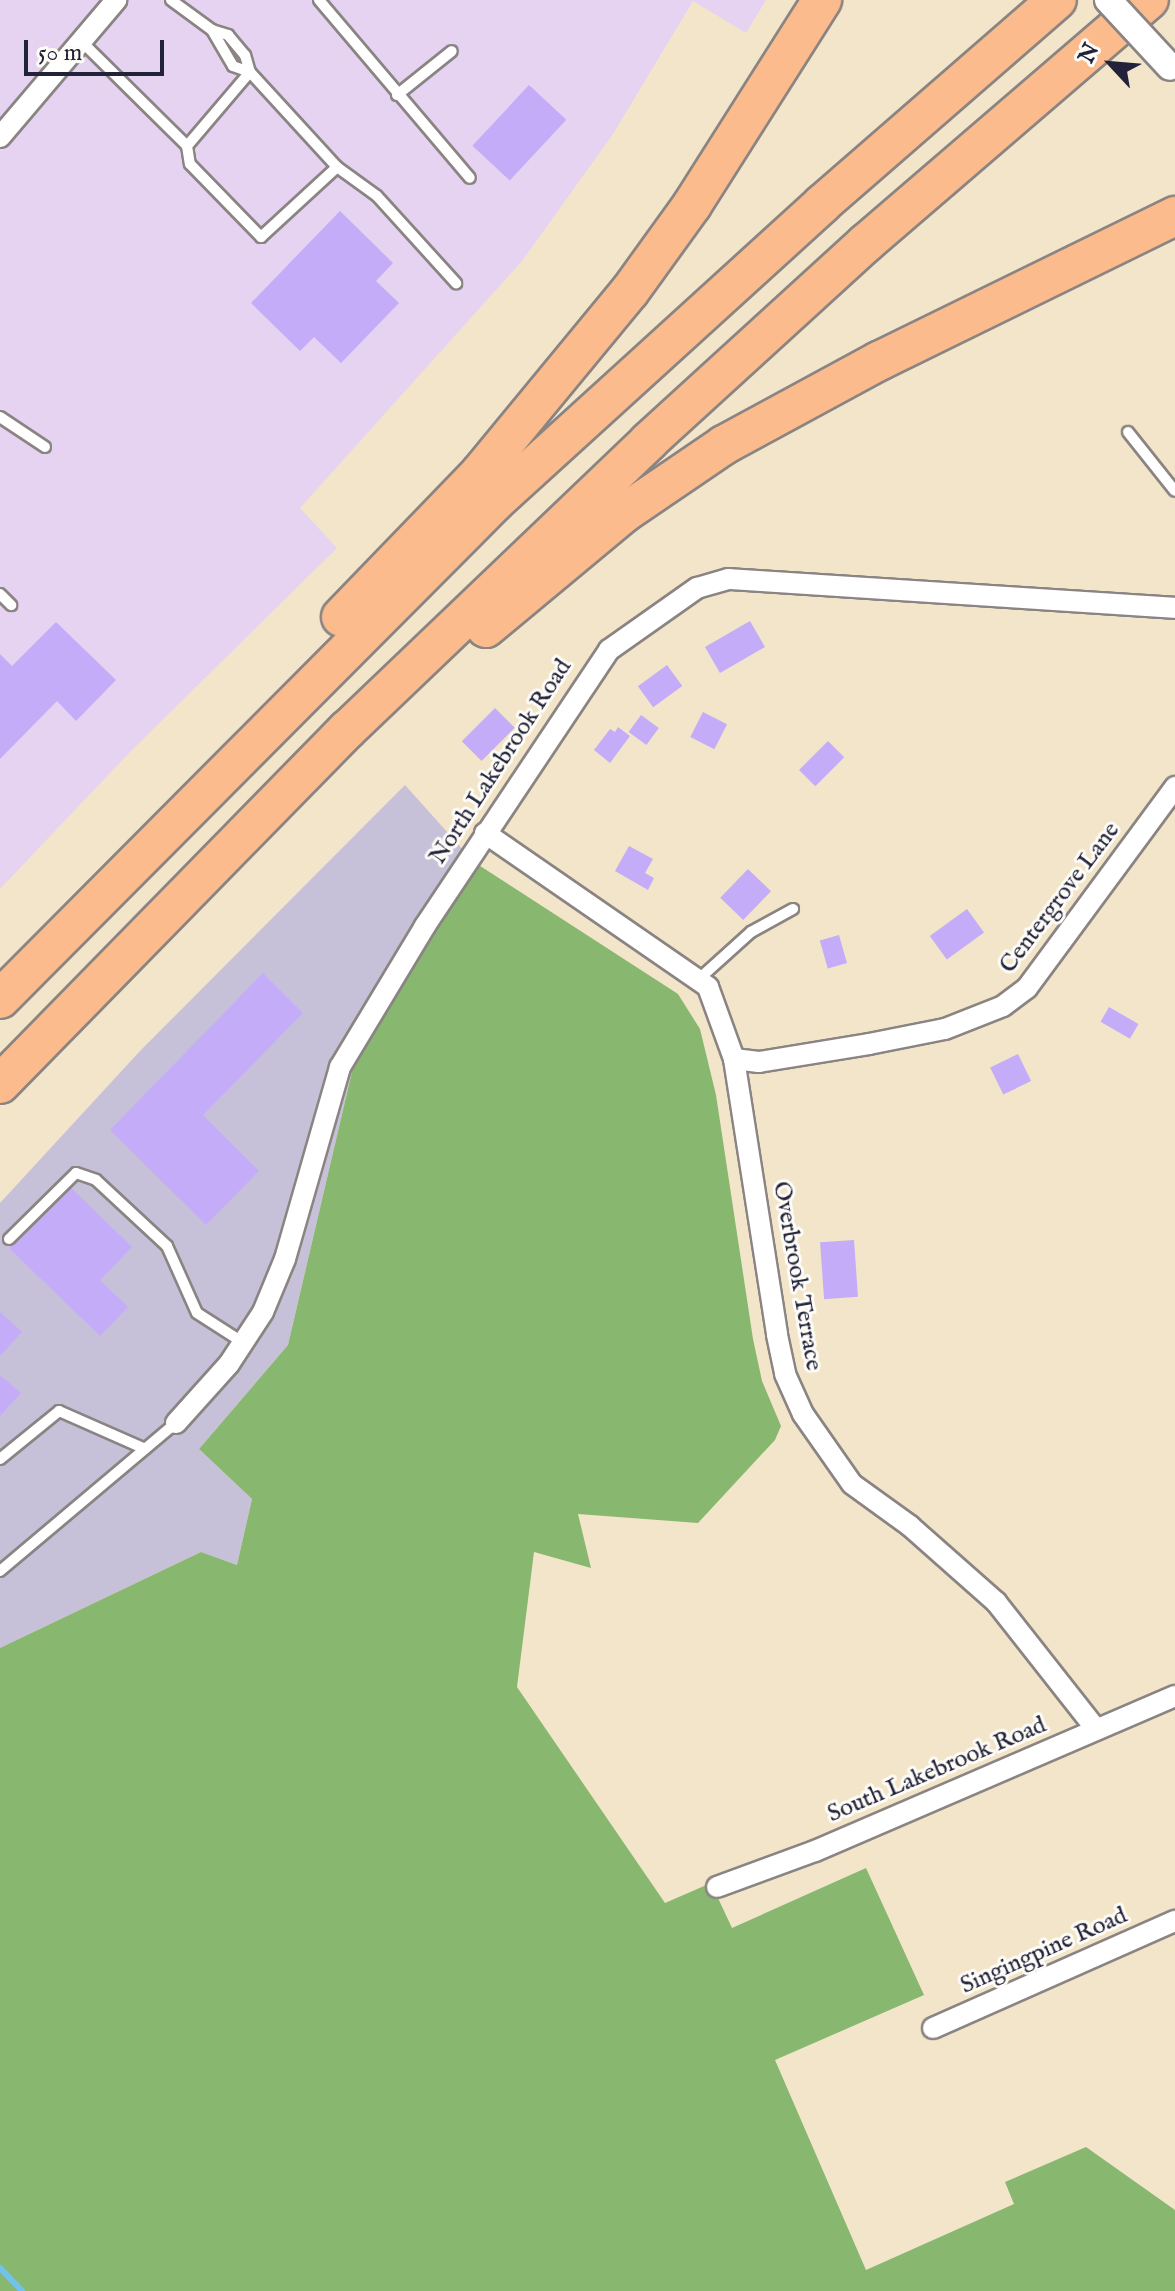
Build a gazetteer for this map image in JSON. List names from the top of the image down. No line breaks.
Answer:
{"streets":{"street":["North Lakebrook Road","Centergrove Lane","Overbrook Terrace","South Lakebrook Road","Singingpine Road"]},"crossings":[["North Lakebrook Road","Overbrook Terrace"],["Centergrove Lane","Overbrook Terrace"],["Overbrook Terrace","South Lakebrook Road"]],"scale_bar":"50 m","north":"top left"}
